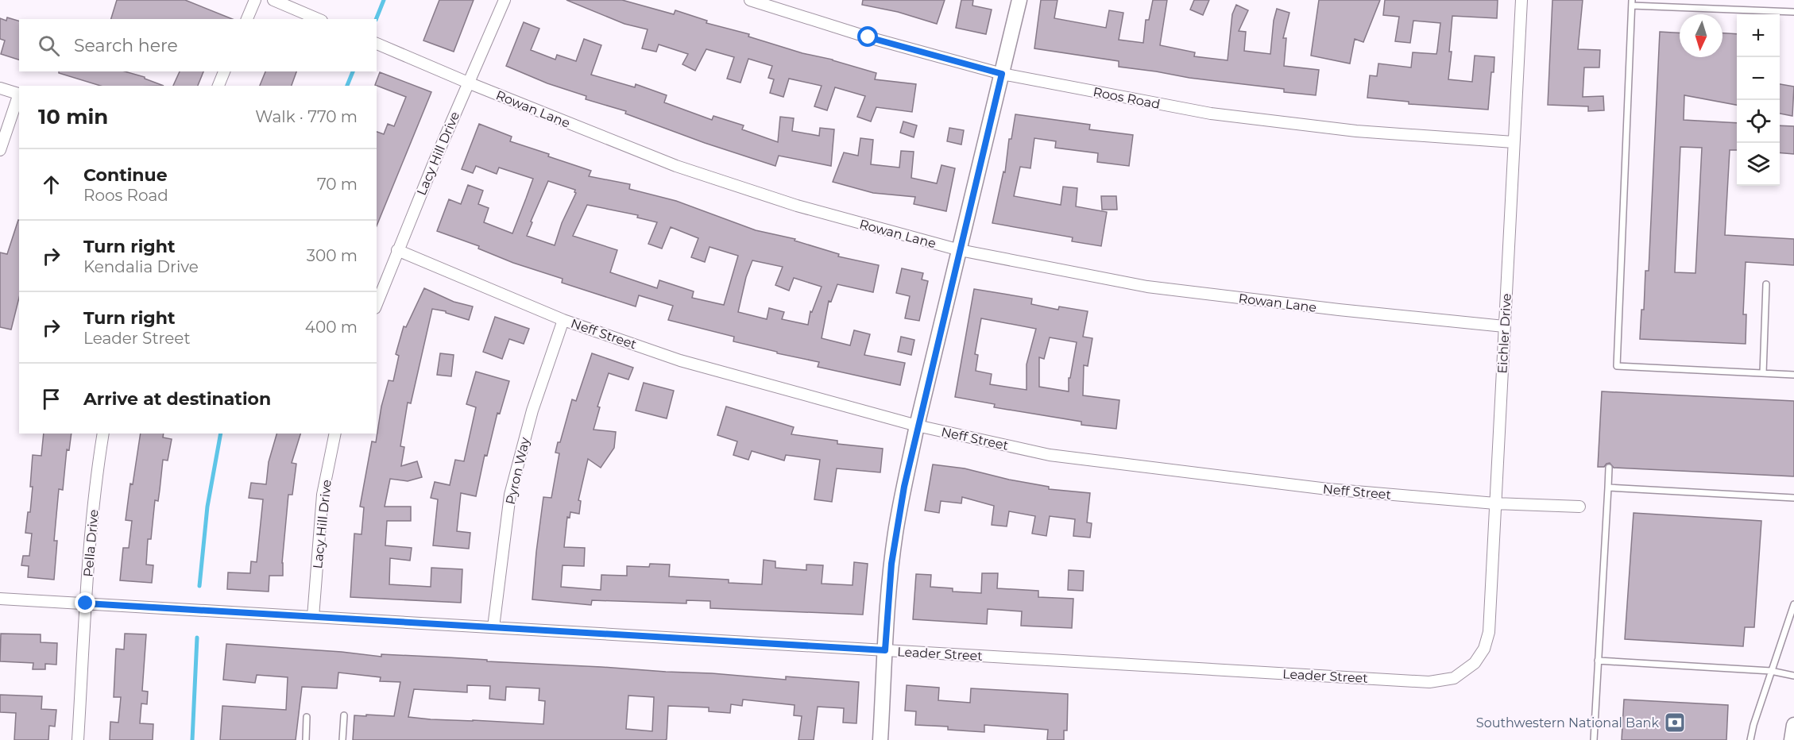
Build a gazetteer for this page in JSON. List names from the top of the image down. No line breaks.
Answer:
{"streets":{"street":["Roos Road","Rowan Lane","Lacy Hill Drive","Neff Street","Eichler Drive","Pyron Way","Pella Drive","Leader Street"]},"crossings":[["Roos Road","Eichler Drive"],["Rowan Lane","Lacy Hill Drive"],["Rowan Lane","Eichler Drive"],["Lacy Hill Drive","Neff Street"],["Lacy Hill Drive","Leader Street"],["Neff Street","Eichler Drive"],["Neff Street","Pyron Way"],["Eichler Drive","Leader Street"],["Pyron Way","Leader Street"],["Pella Drive","Leader Street"]],"places":{"bank":["Southwestern National Bank"]},"north":"bottom","page":{"map_buttons":["+","−"],"search":"Search here","heading":["10 min","Walk · 770 m"],"list":[["Continue","Roos Road","70 m"],["Turn right","Kendalia Drive","300 m"],["Turn right","Leader Street","400 m"],"Arrive at destination"]}}
